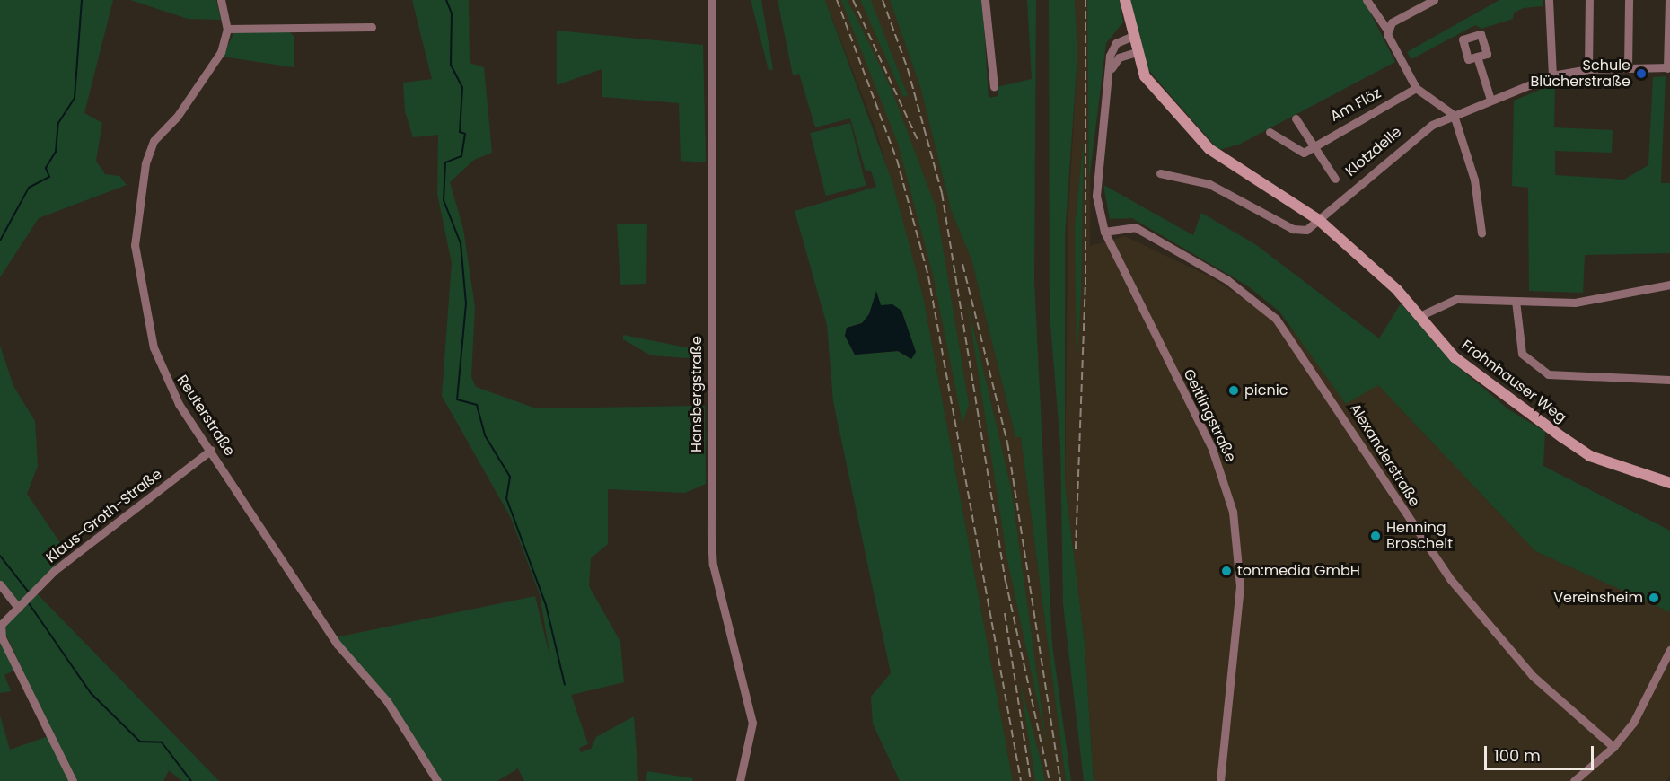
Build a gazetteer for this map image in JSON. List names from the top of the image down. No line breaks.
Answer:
{"streets":{"main road":["Frohnhauser Weg"],"street":["Am Flöz","Klotzdelle","Hansbergstraße","Reuterstraße","Geitlingstraße","Alexanderstraße","Klaus-Groth-Straße"]},"crossings":[["Klotzdelle","Frohnhauser Weg"],["Frohnhauser Weg","Geitlingstraße"],["Reuterstraße","Klaus-Groth-Straße"],["Geitlingstraße","Alexanderstraße"]],"places":["Schule Blücherstraße","picnic","Henning Broscheit","ton:media GmbH","Vereinsheim"],"scale_bar":"100 m"}
